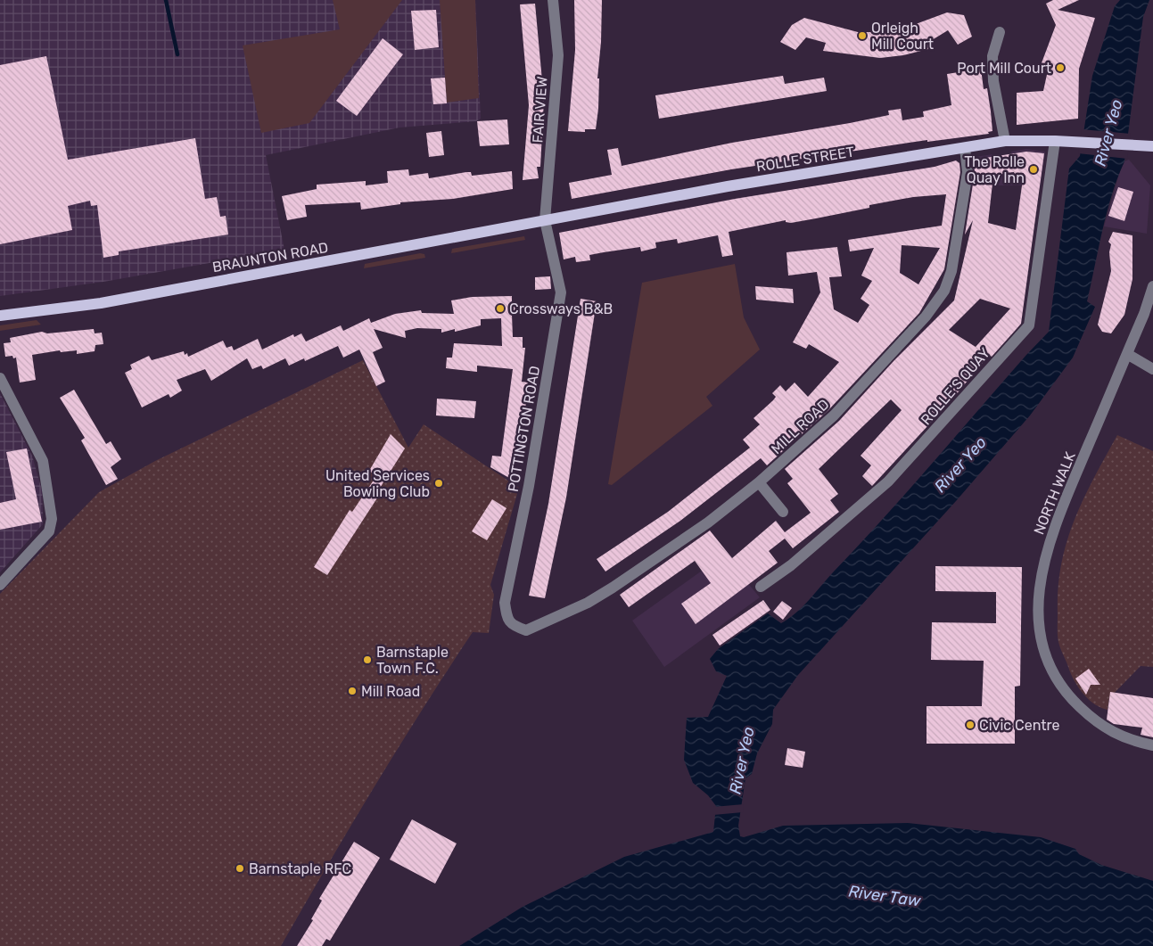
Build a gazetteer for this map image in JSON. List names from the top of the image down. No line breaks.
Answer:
{"streets":{"main road":["ROLLE STREET","BRAUNTON ROAD"],"street":["FAIR VIEW","ROLLE'S QUAY","MILL ROAD","POTTINGTON ROAD","NORTH WALK"]},"crossings":[["FAIR VIEW","ROLLE STREET"],["FAIR VIEW","BRAUNTON ROAD"],["FAIR VIEW","POTTINGTON ROAD"],["ROLLE STREET","BRAUNTON ROAD"],["ROLLE STREET","ROLLE'S QUAY"],["ROLLE STREET","MILL ROAD"],["ROLLE STREET","POTTINGTON ROAD"],["BRAUNTON ROAD","POTTINGTON ROAD"],["MILL ROAD","POTTINGTON ROAD"]],"water":["River Yeo","River Taw"],"places":["Orleigh Mill Court","Port Mill Court","The Rolle Quay Inn","Crossways B&B","United Services Bowling Club","Barnstaple Town F.C.","Mill Road","Civic Centre","Barnstaple RFC"]}
